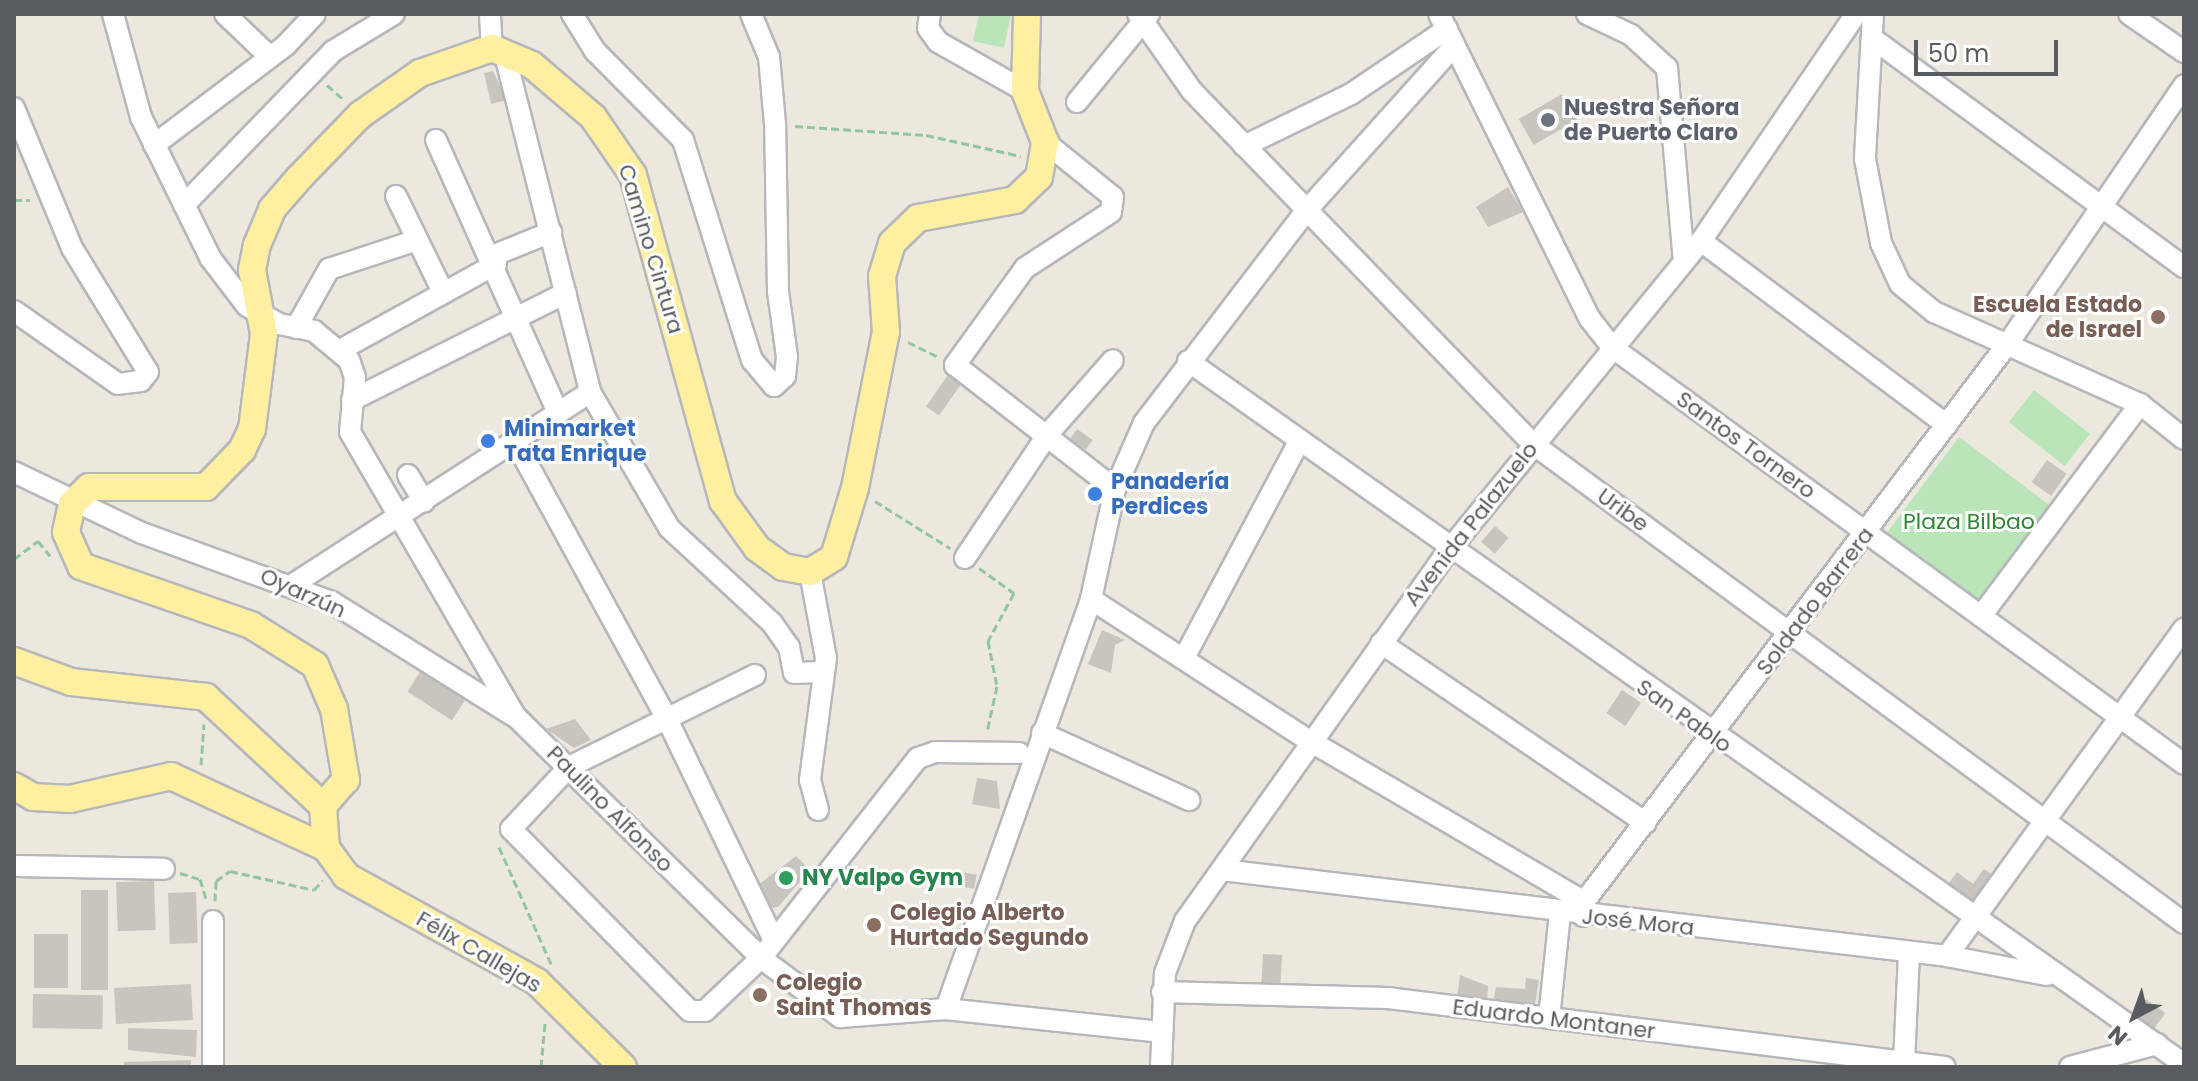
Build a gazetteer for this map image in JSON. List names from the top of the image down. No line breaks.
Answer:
{"streets":{"main road":["Camino Cintura","Félix Callejas"],"street":["Santos Tornero","Uribe","Avenida Palazuelo","Oyarzún","Soldado Barrera","San Pablo","Paulino Alfonso","José Mora","Eduardo Montaner"]},"crossings":[["Santos Tornero","Avenida Palazuelo"],["Santos Tornero","Soldado Barrera"],["Uribe","Avenida Palazuelo"],["Uribe","Soldado Barrera"],["Avenida Palazuelo","San Pablo"],["Avenida Palazuelo","Paulino Alfonso"],["Avenida Palazuelo","José Mora"],["Avenida Palazuelo","Eduardo Montaner"],["Oyarzún","Paulino Alfonso"],["Soldado Barrera","San Pablo"],["Soldado Barrera","José Mora"],["San Pablo","José Mora"]],"parks":["Plaza Bilbao"],"places":["Nuestra Señora de Puerto Claro","Escuela Estado de Israel","Minimarket Tata Enrique","Panadería Perdices","NY Valpo Gym","Colegio Alberto Hurtado Segundo","Colegio Saint Thomas"],"scale_bar":"50 m","north":"bottom left"}
